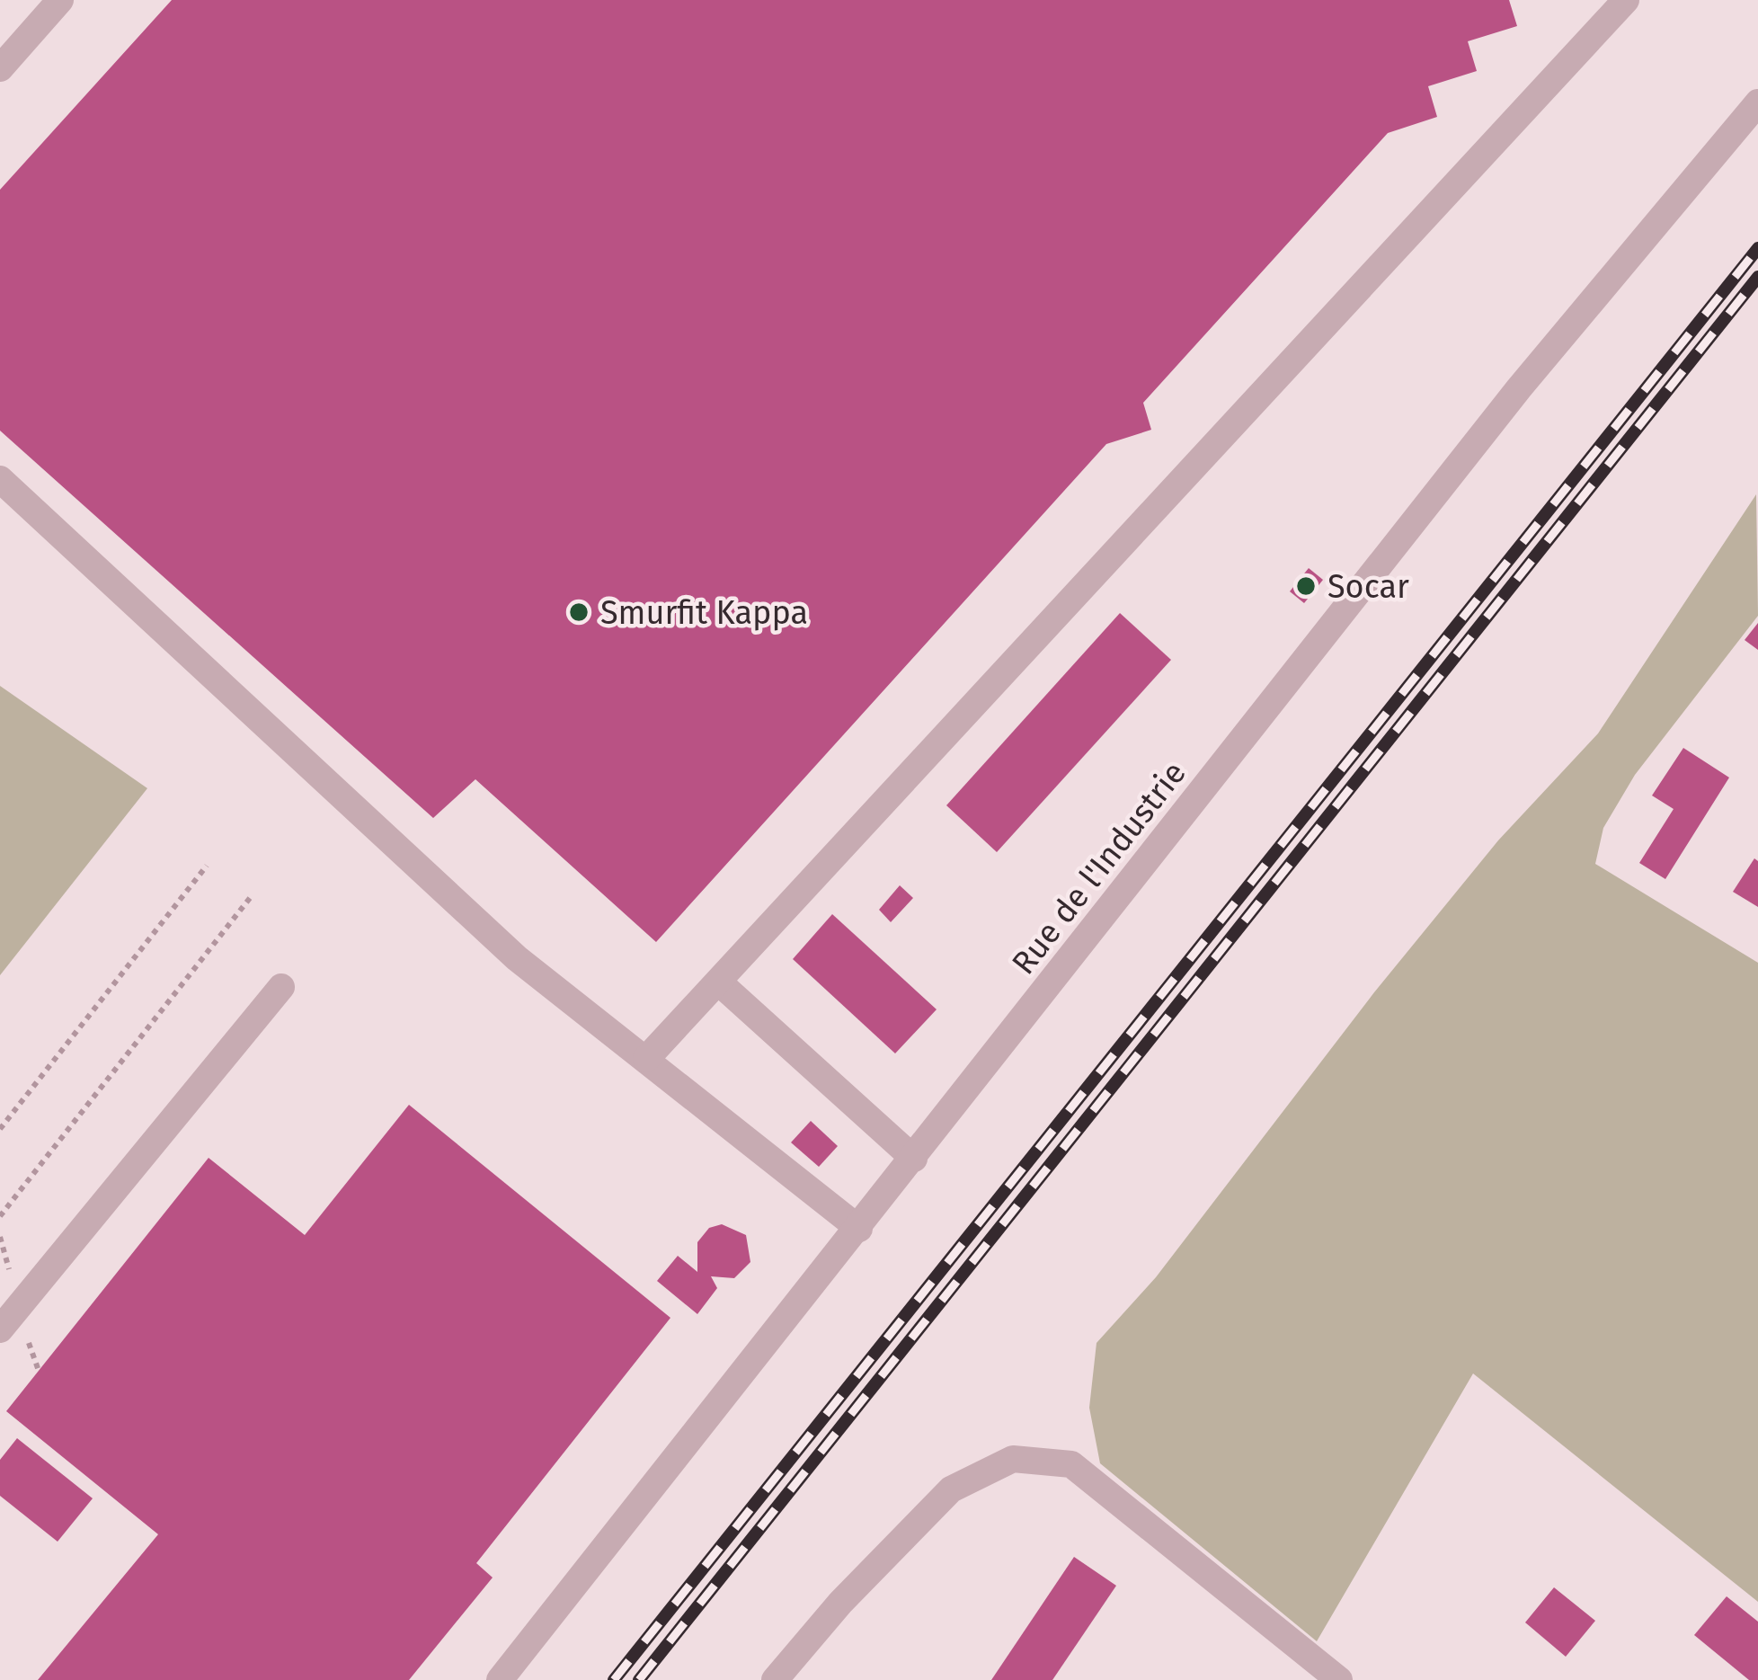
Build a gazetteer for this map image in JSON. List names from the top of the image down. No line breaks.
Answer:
{"streets":{"street":["Rue de l'Industrie"]},"places":["Socar","Smurfit Kappa"]}
